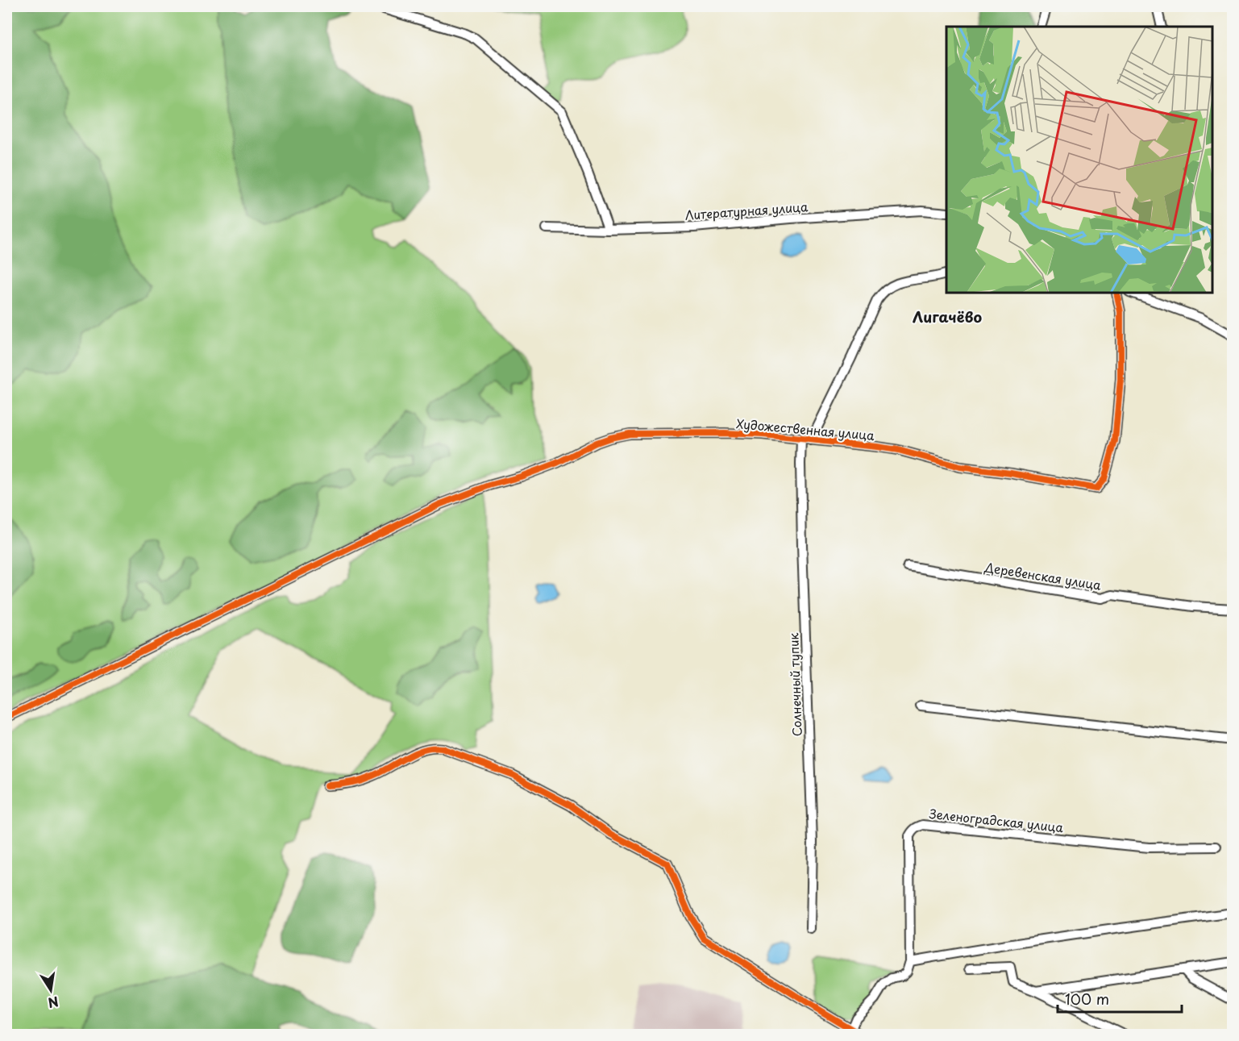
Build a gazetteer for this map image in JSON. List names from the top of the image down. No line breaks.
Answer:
{"streets":{"street":["Литературная улица","Художественная улица","Деревенская улица","Солнечный тупик","Зеленоградская улица"]},"crossings":[["Художественная улица","Солнечный тупик"]],"districts":["Лигачёво"],"scale_bar":"100 m","north":"bottom"}
